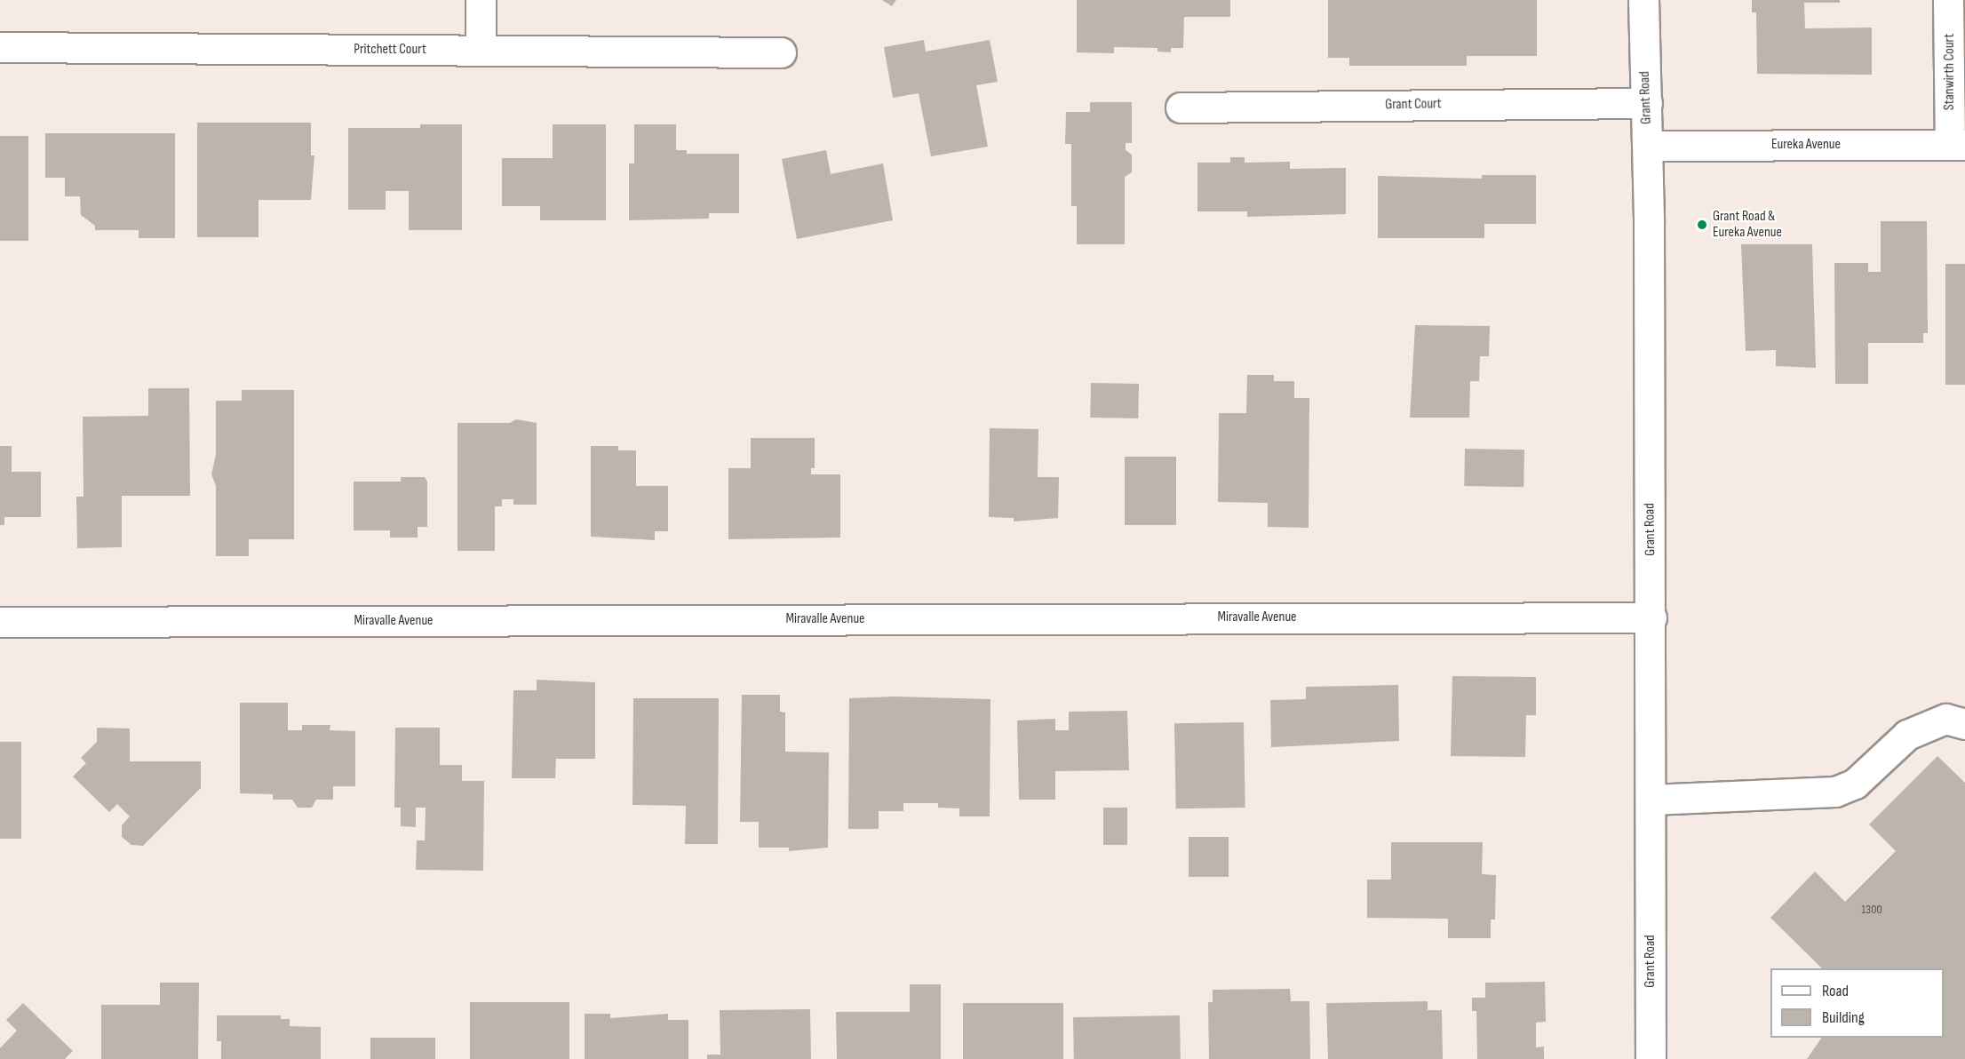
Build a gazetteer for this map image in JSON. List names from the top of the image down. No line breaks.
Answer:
{"streets":{"street":["Pritchett Court","Stanwirth Court","Grant Road","Grant Court","Eureka Avenue","Miravalle Avenue"]},"crossings":[["Stanwirth Court","Eureka Avenue"],["Grant Road","Grant Court"],["Grant Road","Eureka Avenue"],["Grant Road","Miravalle Avenue"]],"places":["Grant Road & Eureka Avenue"],"house_numbers":["1300"],"legend":["Road","Building"]}
